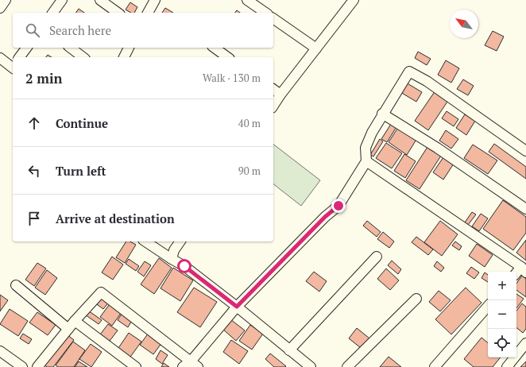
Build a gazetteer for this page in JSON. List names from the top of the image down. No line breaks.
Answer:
{"north":"top left","page":{"search":"Search here","heading":["2 min","Walk · 130 m"],"list":[["Continue","40 m"],["Turn left","90 m"],"Arrive at destination"],"map_buttons":["+","−"]}}
